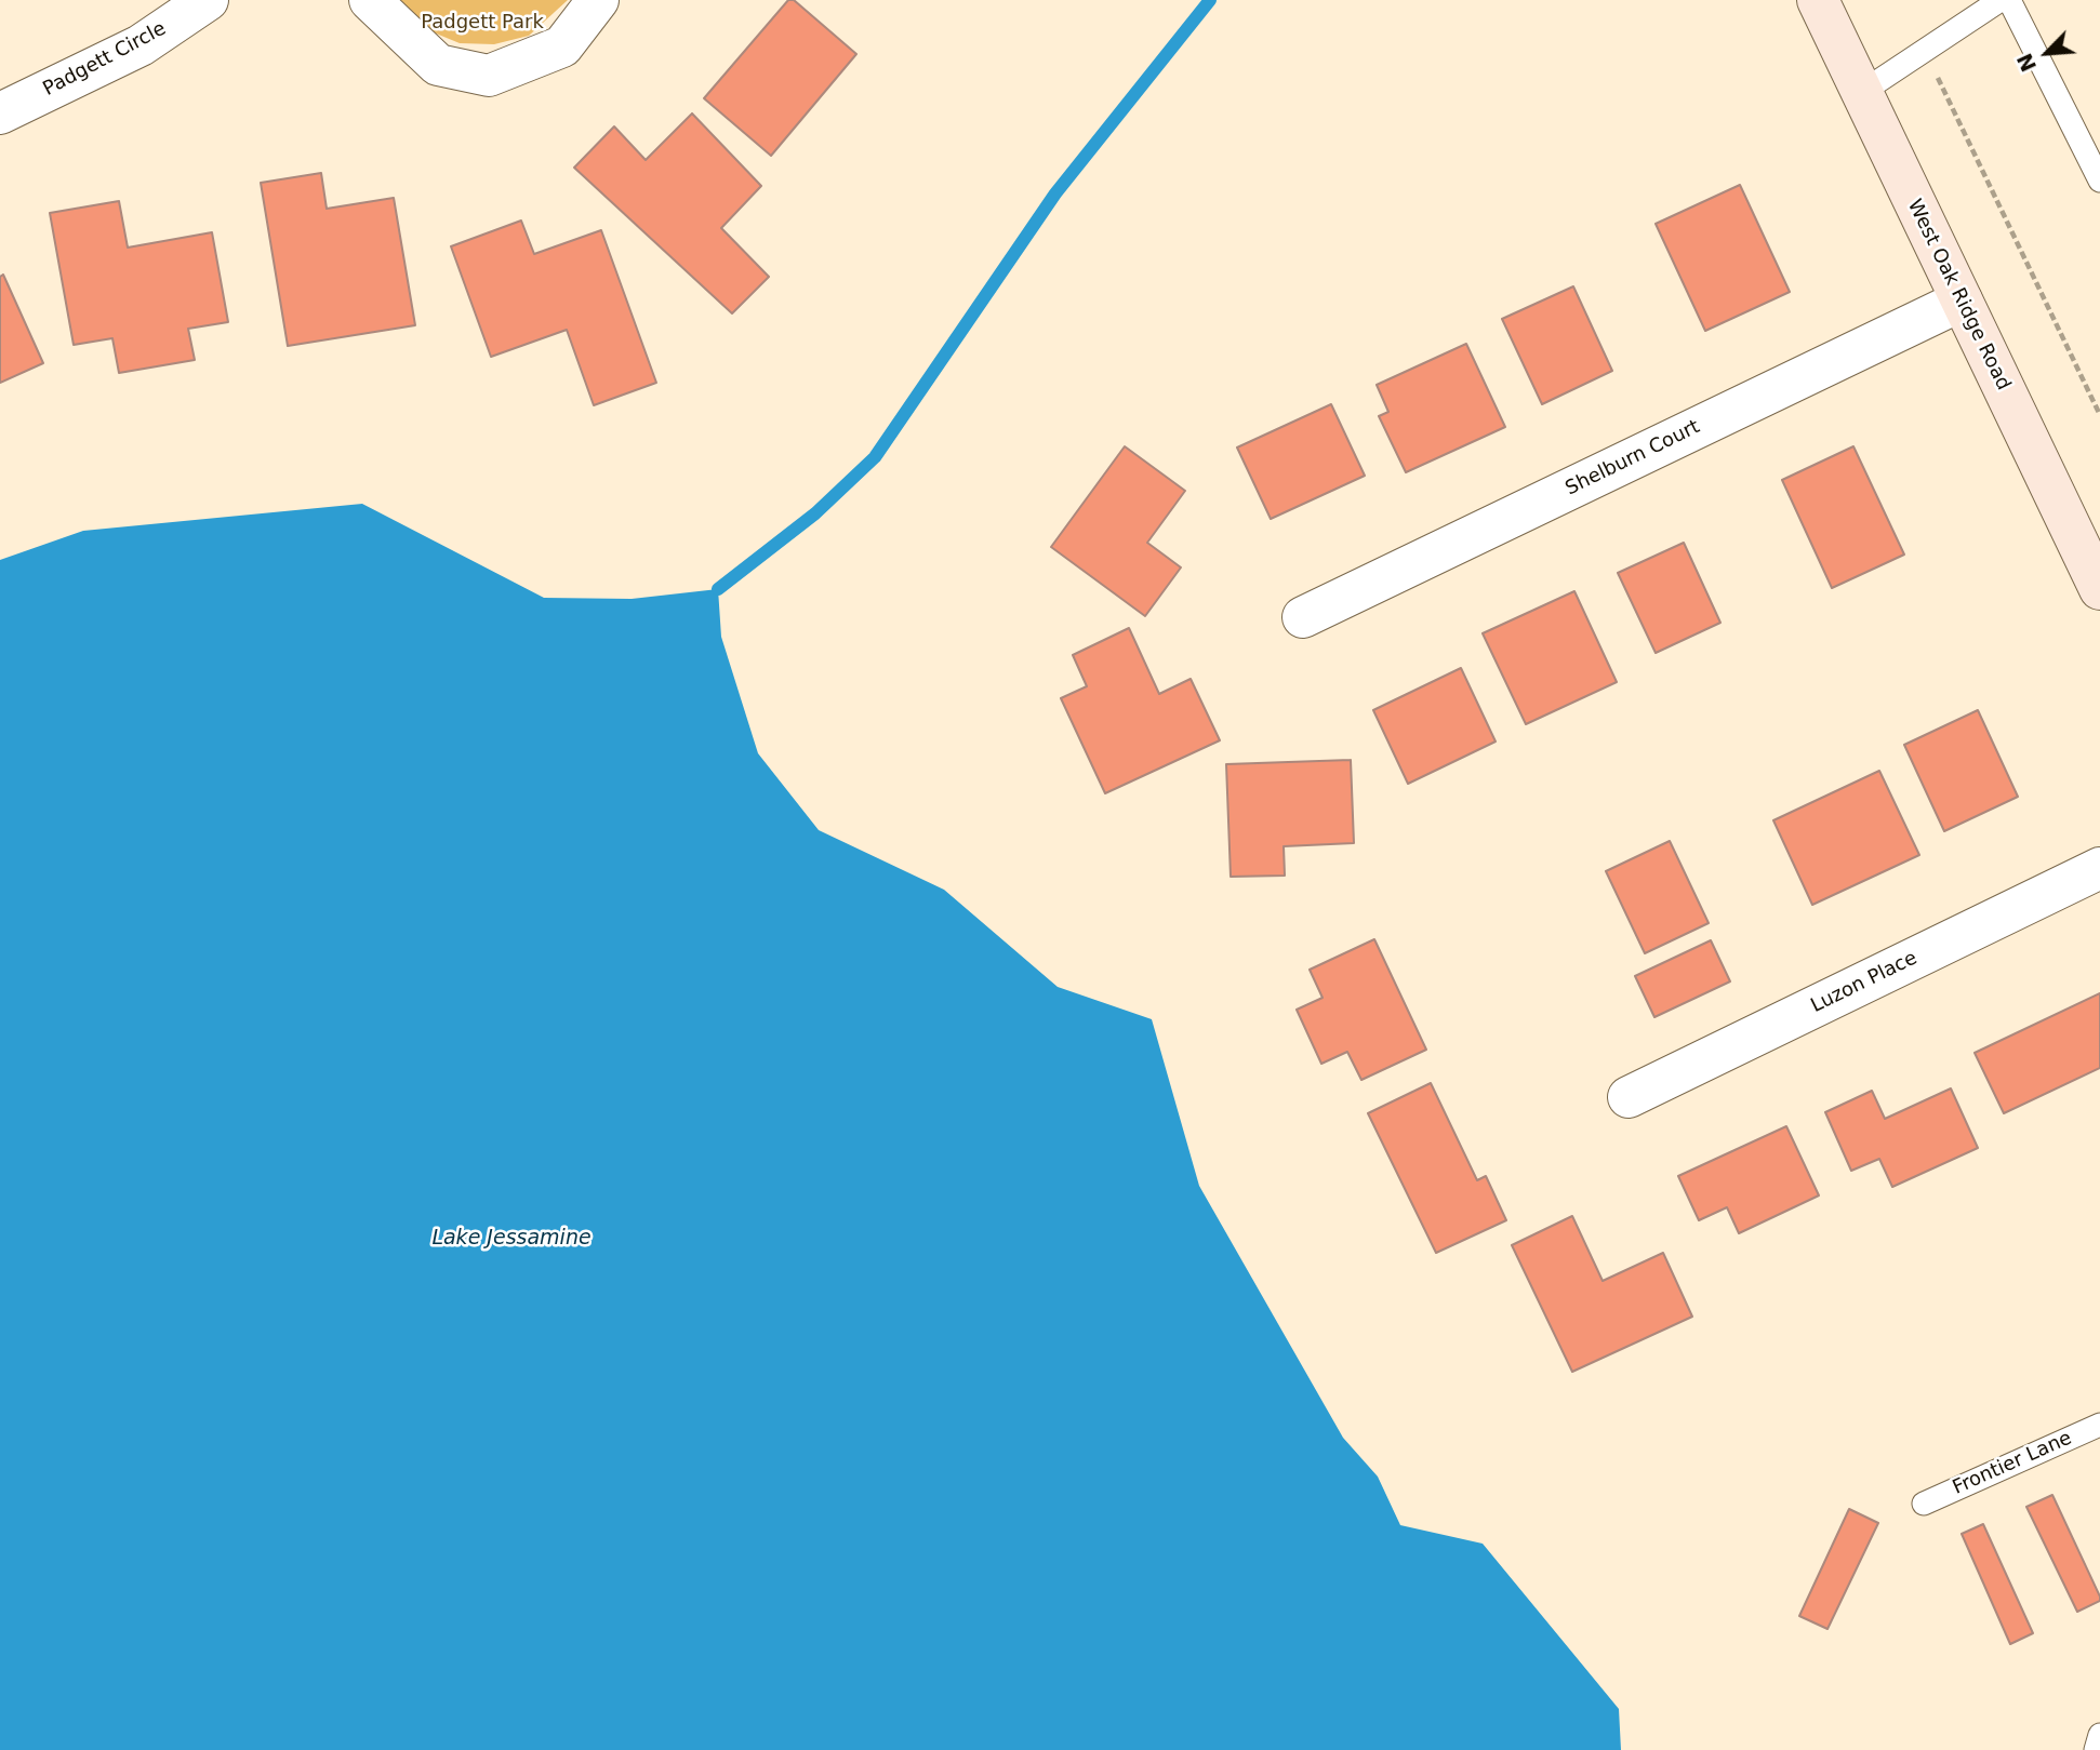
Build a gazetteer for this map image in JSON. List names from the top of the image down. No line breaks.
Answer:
{"streets":{"main road":["West Oak Ridge Road"],"street":["Padgett Circle","Shelburn Court","Luzon Place"],"lane":["Frontier Lane"]},"crossings":[["West Oak Ridge Road","Shelburn Court"]],"water":["Lake Jessamine"],"parks":["Padgett Park"],"north":"bottom left"}
